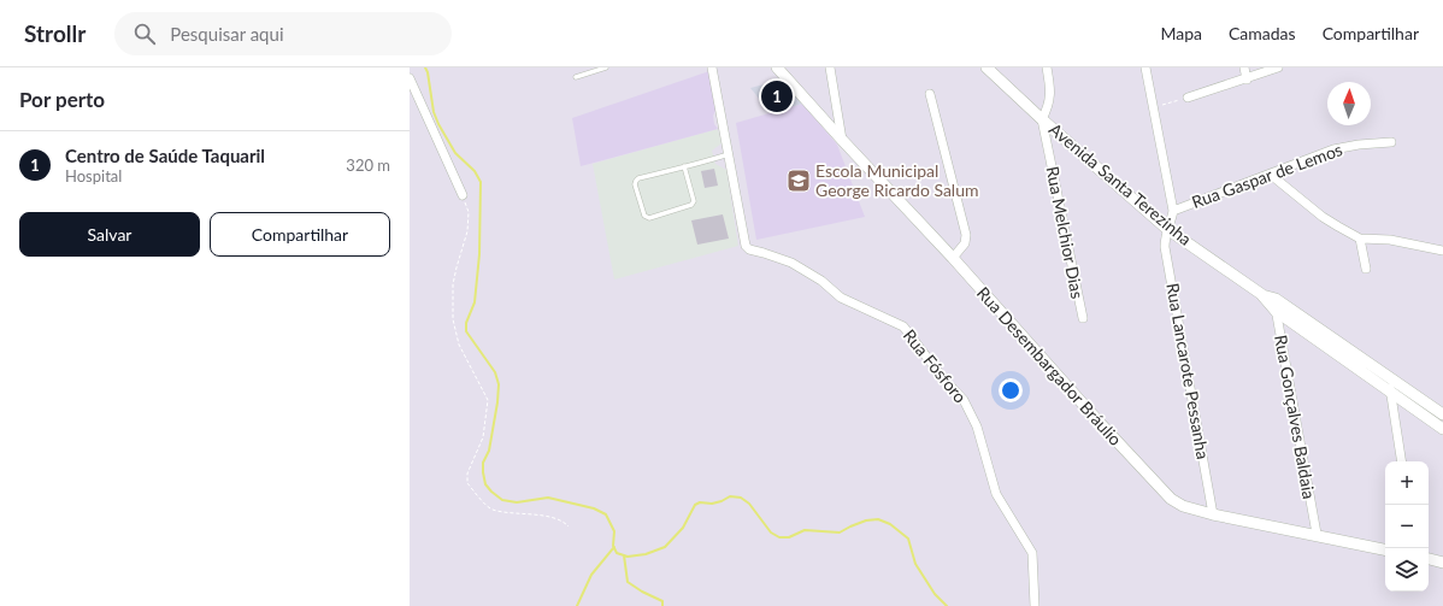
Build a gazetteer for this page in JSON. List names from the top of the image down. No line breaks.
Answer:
{"streets":{"street":["Rua Gaspar de Lemos","Avenida Santa Terezinha","Rua Melchior Dias","Rua Fósforo","Rua Desembargador Bráulio","Rua Lancarote Pessanha","Rua Gonçalves Baldaia"]},"crossings":[["Rua Gaspar de Lemos","Rua Lancarote Pessanha"],["Avenida Santa Terezinha","Rua Melchior Dias"],["Avenida Santa Terezinha","Rua Lancarote Pessanha"],["Avenida Santa Terezinha","Rua Gonçalves Baldaia"],["Rua Desembargador Bráulio","Rua Lancarote Pessanha"],["Rua Desembargador Bráulio","Rua Gonçalves Baldaia"]],"places":{"school or university":["Escola Municipal George Ricardo Salum"]},"north":"top","page":{"header":"Strollr","search":"Pesquisar aqui","nav":["Mapa","Camadas","Compartilhar"],"heading":"Por perto","pins":"1","list":[{"mark":"1","name":"Centro de Saúde Taquaril","note":"Hospital","value":"320 m"}],"buttons":["Salvar","Compartilhar"],"map_buttons":["+","−"]}}
